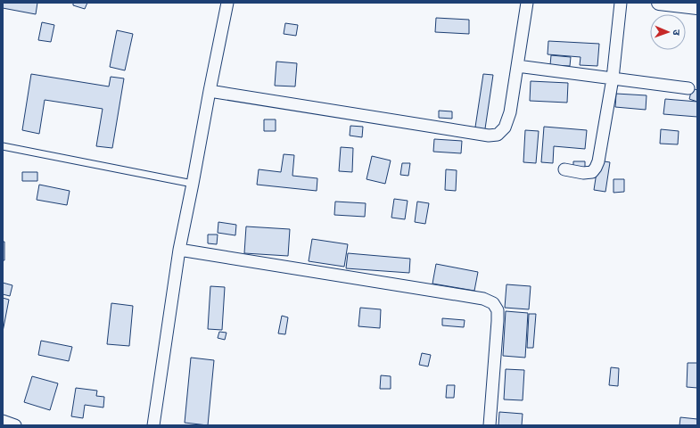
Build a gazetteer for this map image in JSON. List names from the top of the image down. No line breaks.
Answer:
{"north":"right"}
